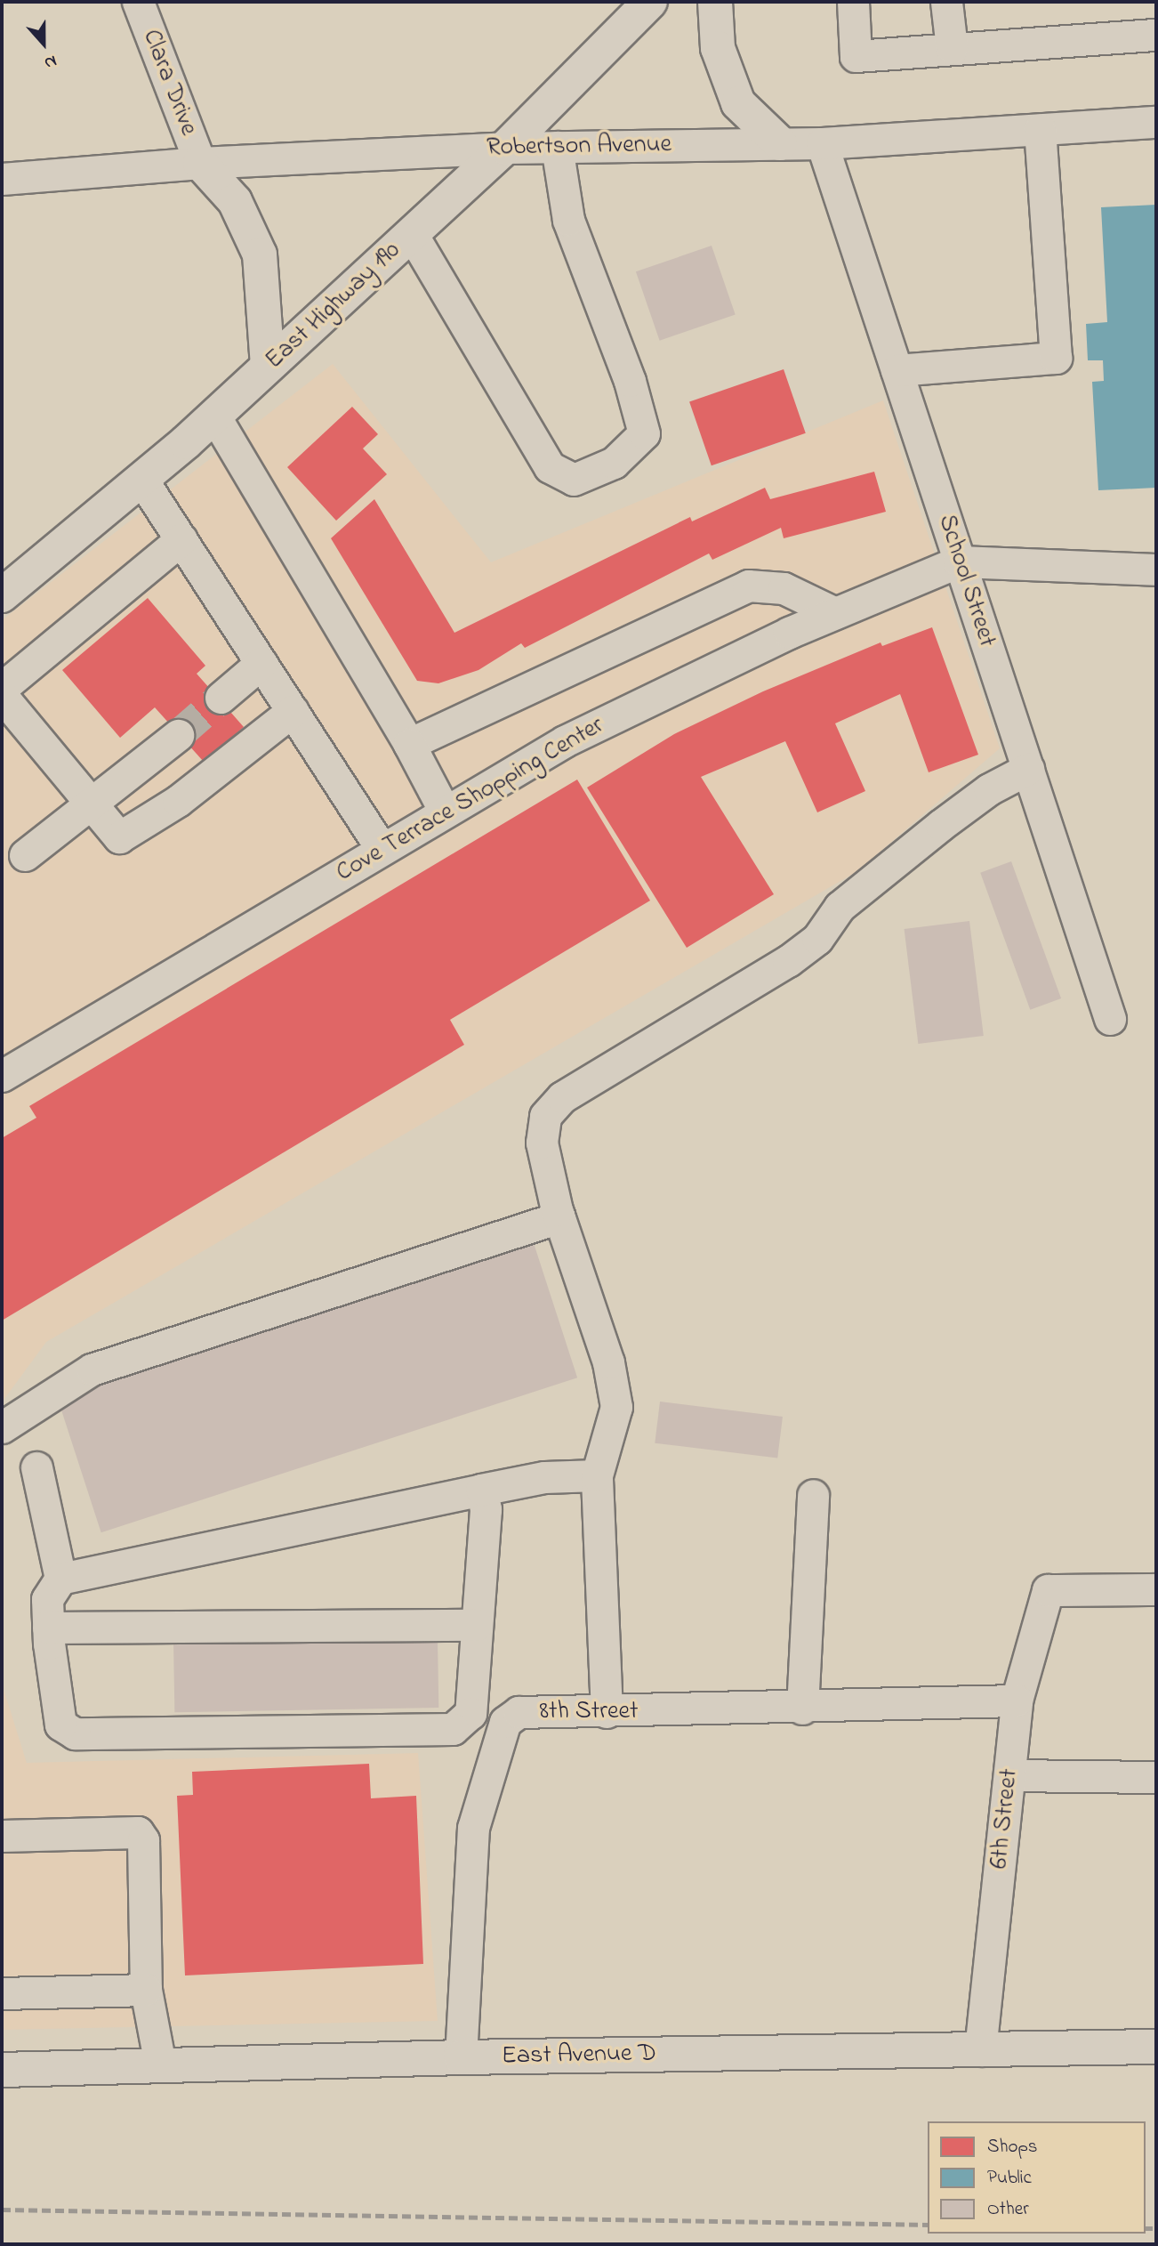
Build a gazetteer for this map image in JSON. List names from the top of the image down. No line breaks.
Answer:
{"streets":{"main road":["East Highway 190","East Avenue D"],"street":["Clara Drive","Robertson Avenue","School Street","Cove Terrace Shopping Center","8th Street","6th Street"]},"crossings":[["Clara Drive","Robertson Avenue"],["Robertson Avenue","East Highway 190"],["Robertson Avenue","School Street"],["School Street","Cove Terrace Shopping Center"],["8th Street","6th Street"],["8th Street","East Avenue D"],["6th Street","East Avenue D"]],"legend":["Shops","Public","Other"],"north":"bottom"}
